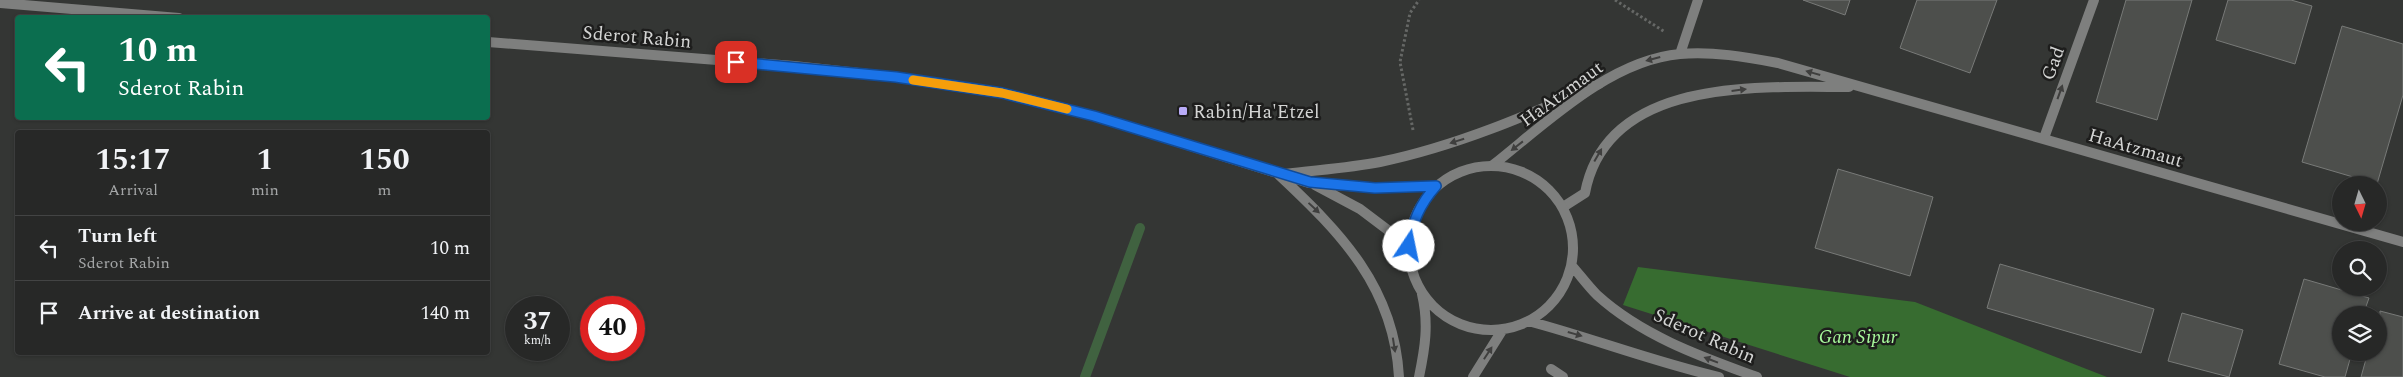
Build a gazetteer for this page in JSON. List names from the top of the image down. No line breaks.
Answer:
{"streets":{"street":["Sderot Rabin","Gad","HaAtzmaut"]},"crossings":[["Sderot Rabin","HaAtzmaut"],["Gad","HaAtzmaut"]],"one_way":["Gad"],"parks":["Gan Sipur"],"places":{"transit":["Rabin/Ha'Etzel"]},"north":"bottom","page":{"turn":["10 m","Sderot Rabin"],"eta":["15:17","Arrival","1","min","150","m"],"list":[{"name":"Turn left","note":"Sderot Rabin","value":"10 m"},{"name":"Arrive at destination","value":"140 m"}],"speed":"37 km/h","limit":"40"}}
